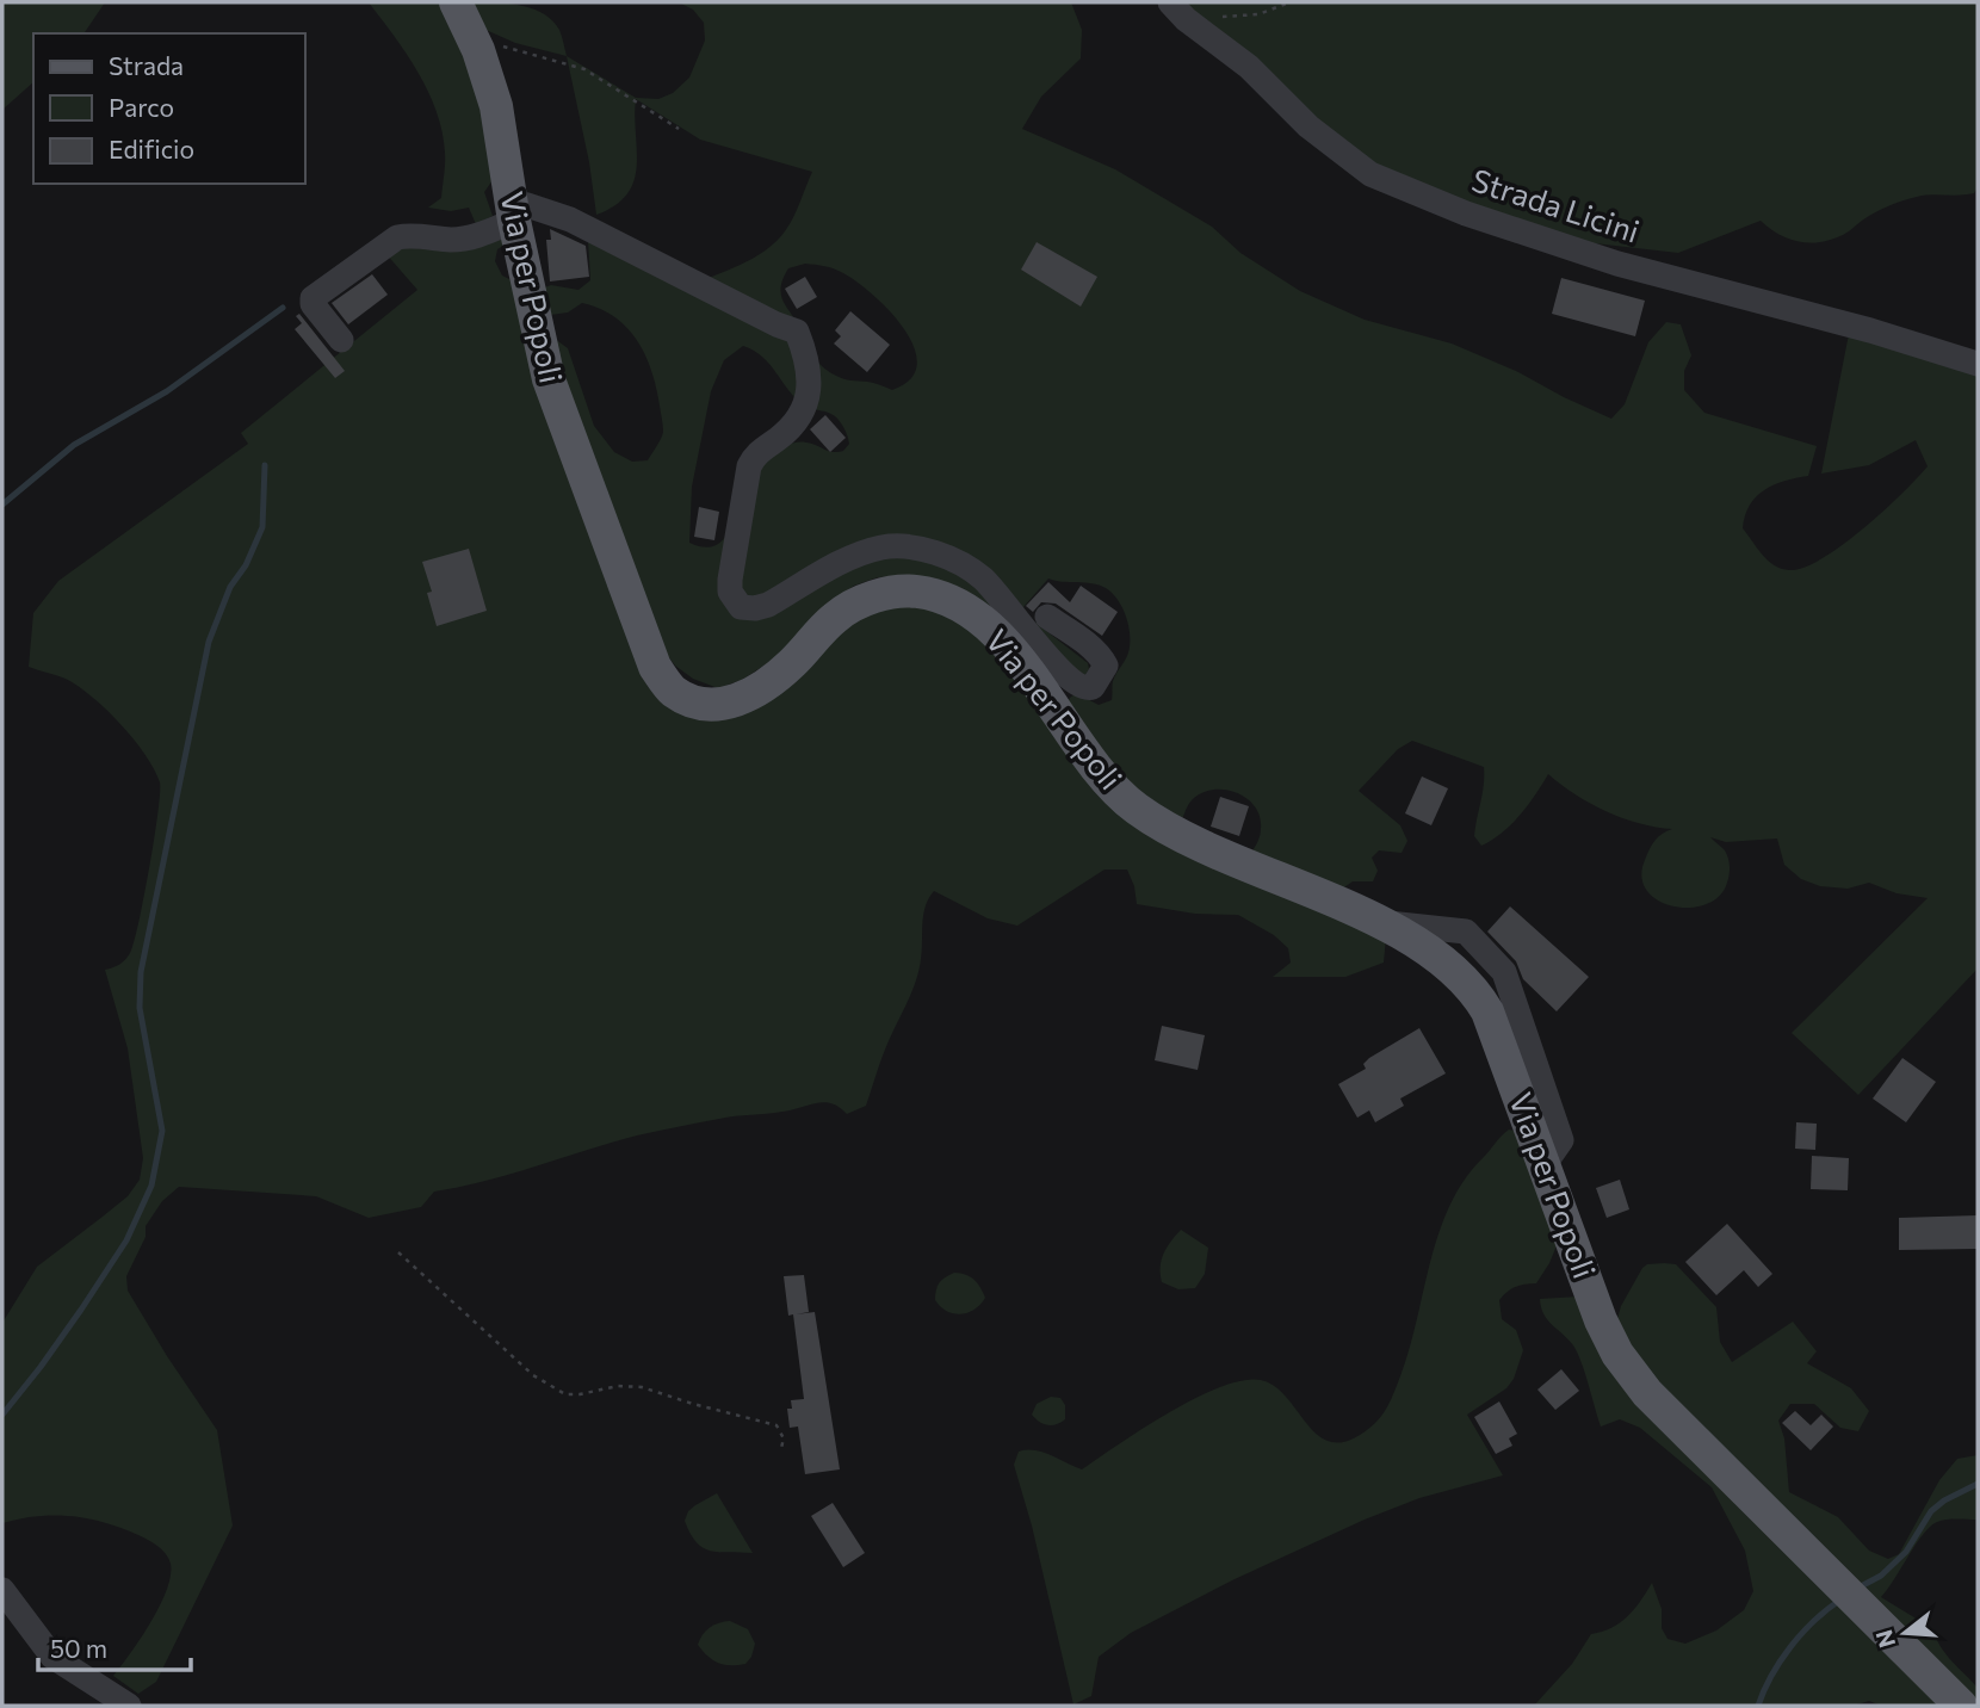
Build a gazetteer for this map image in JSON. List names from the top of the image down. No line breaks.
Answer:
{"streets":{"main road":["Via per Popoli"],"street":["Strada Licini"]},"legend":["Strada","Parco","Edificio"],"scale_bar":"50 m","north":"left"}
